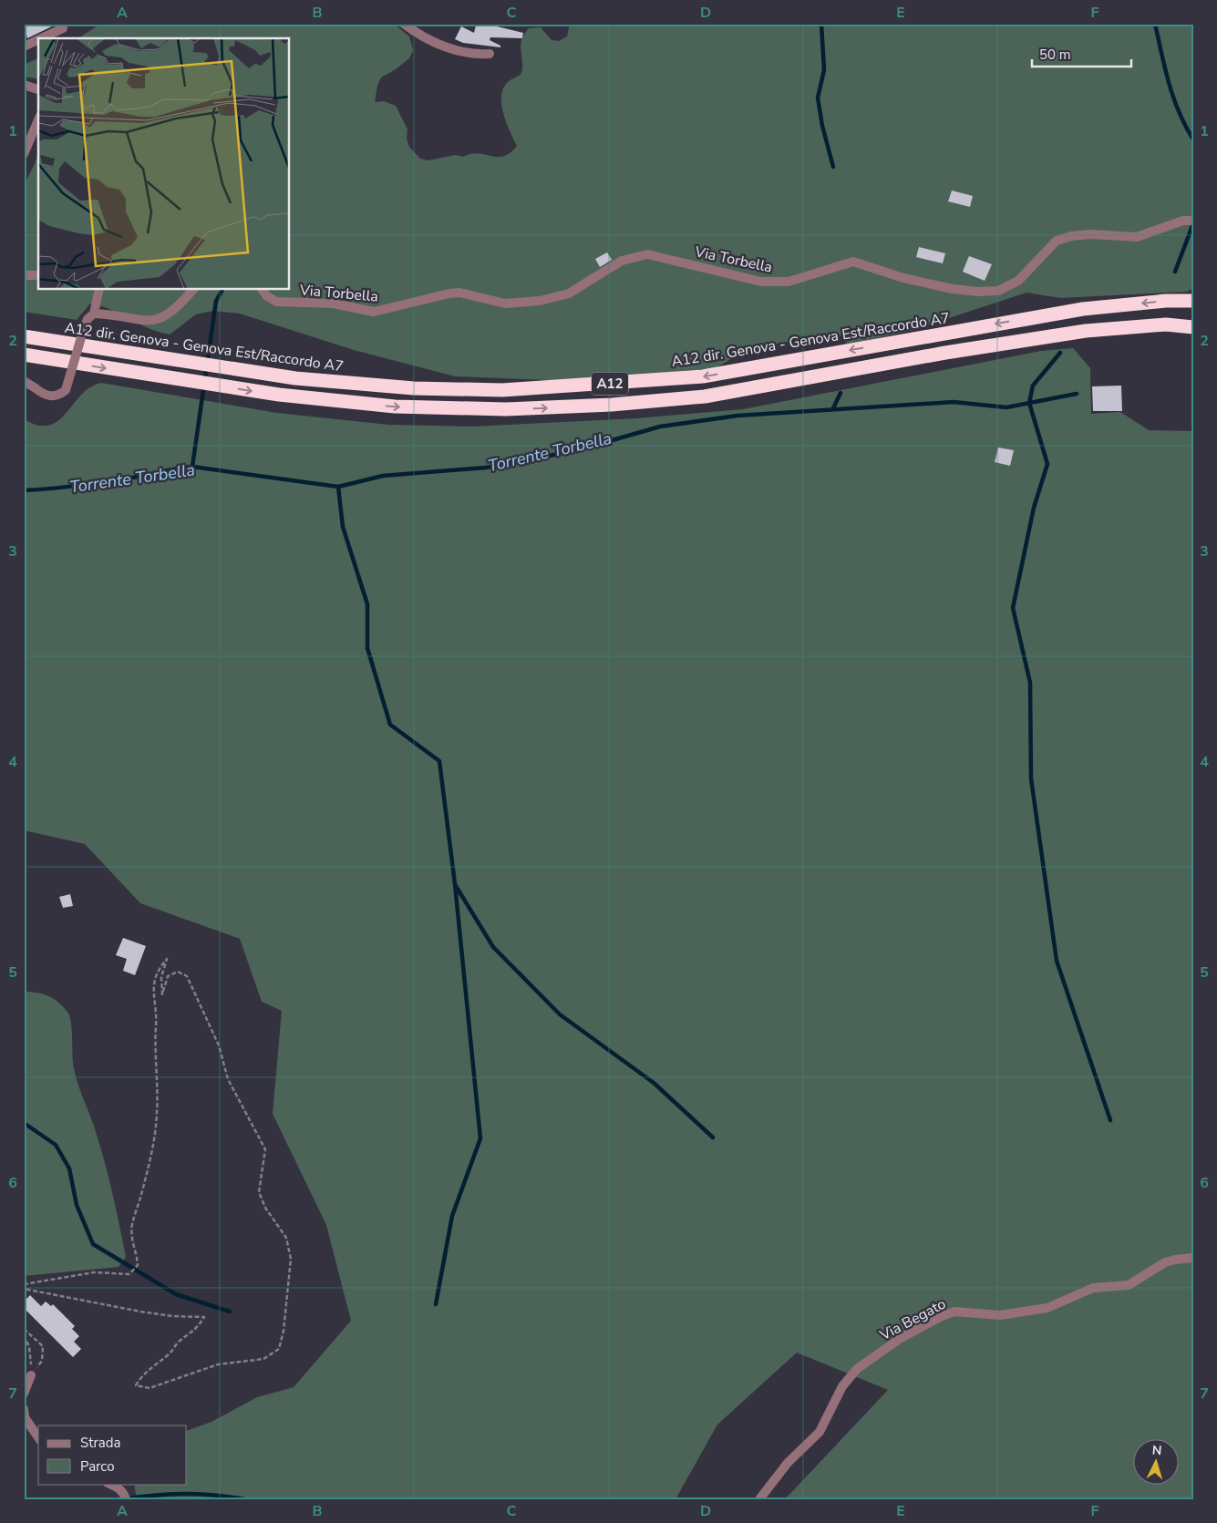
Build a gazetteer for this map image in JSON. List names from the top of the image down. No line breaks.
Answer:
{"streets":{"highway":["A12 dir. Genova - Genova Est/Raccordo A7","A12"],"street":["Via Torbella","Via Begato"]},"water":["Torrente Torbella"],"legend":["Strada","Parco"],"scale_bar":"50 m","north":"top","grid":{"columns":["A","B","C","D","E","F"],"rows":["1","2","3","4","5","6","7"]}}
